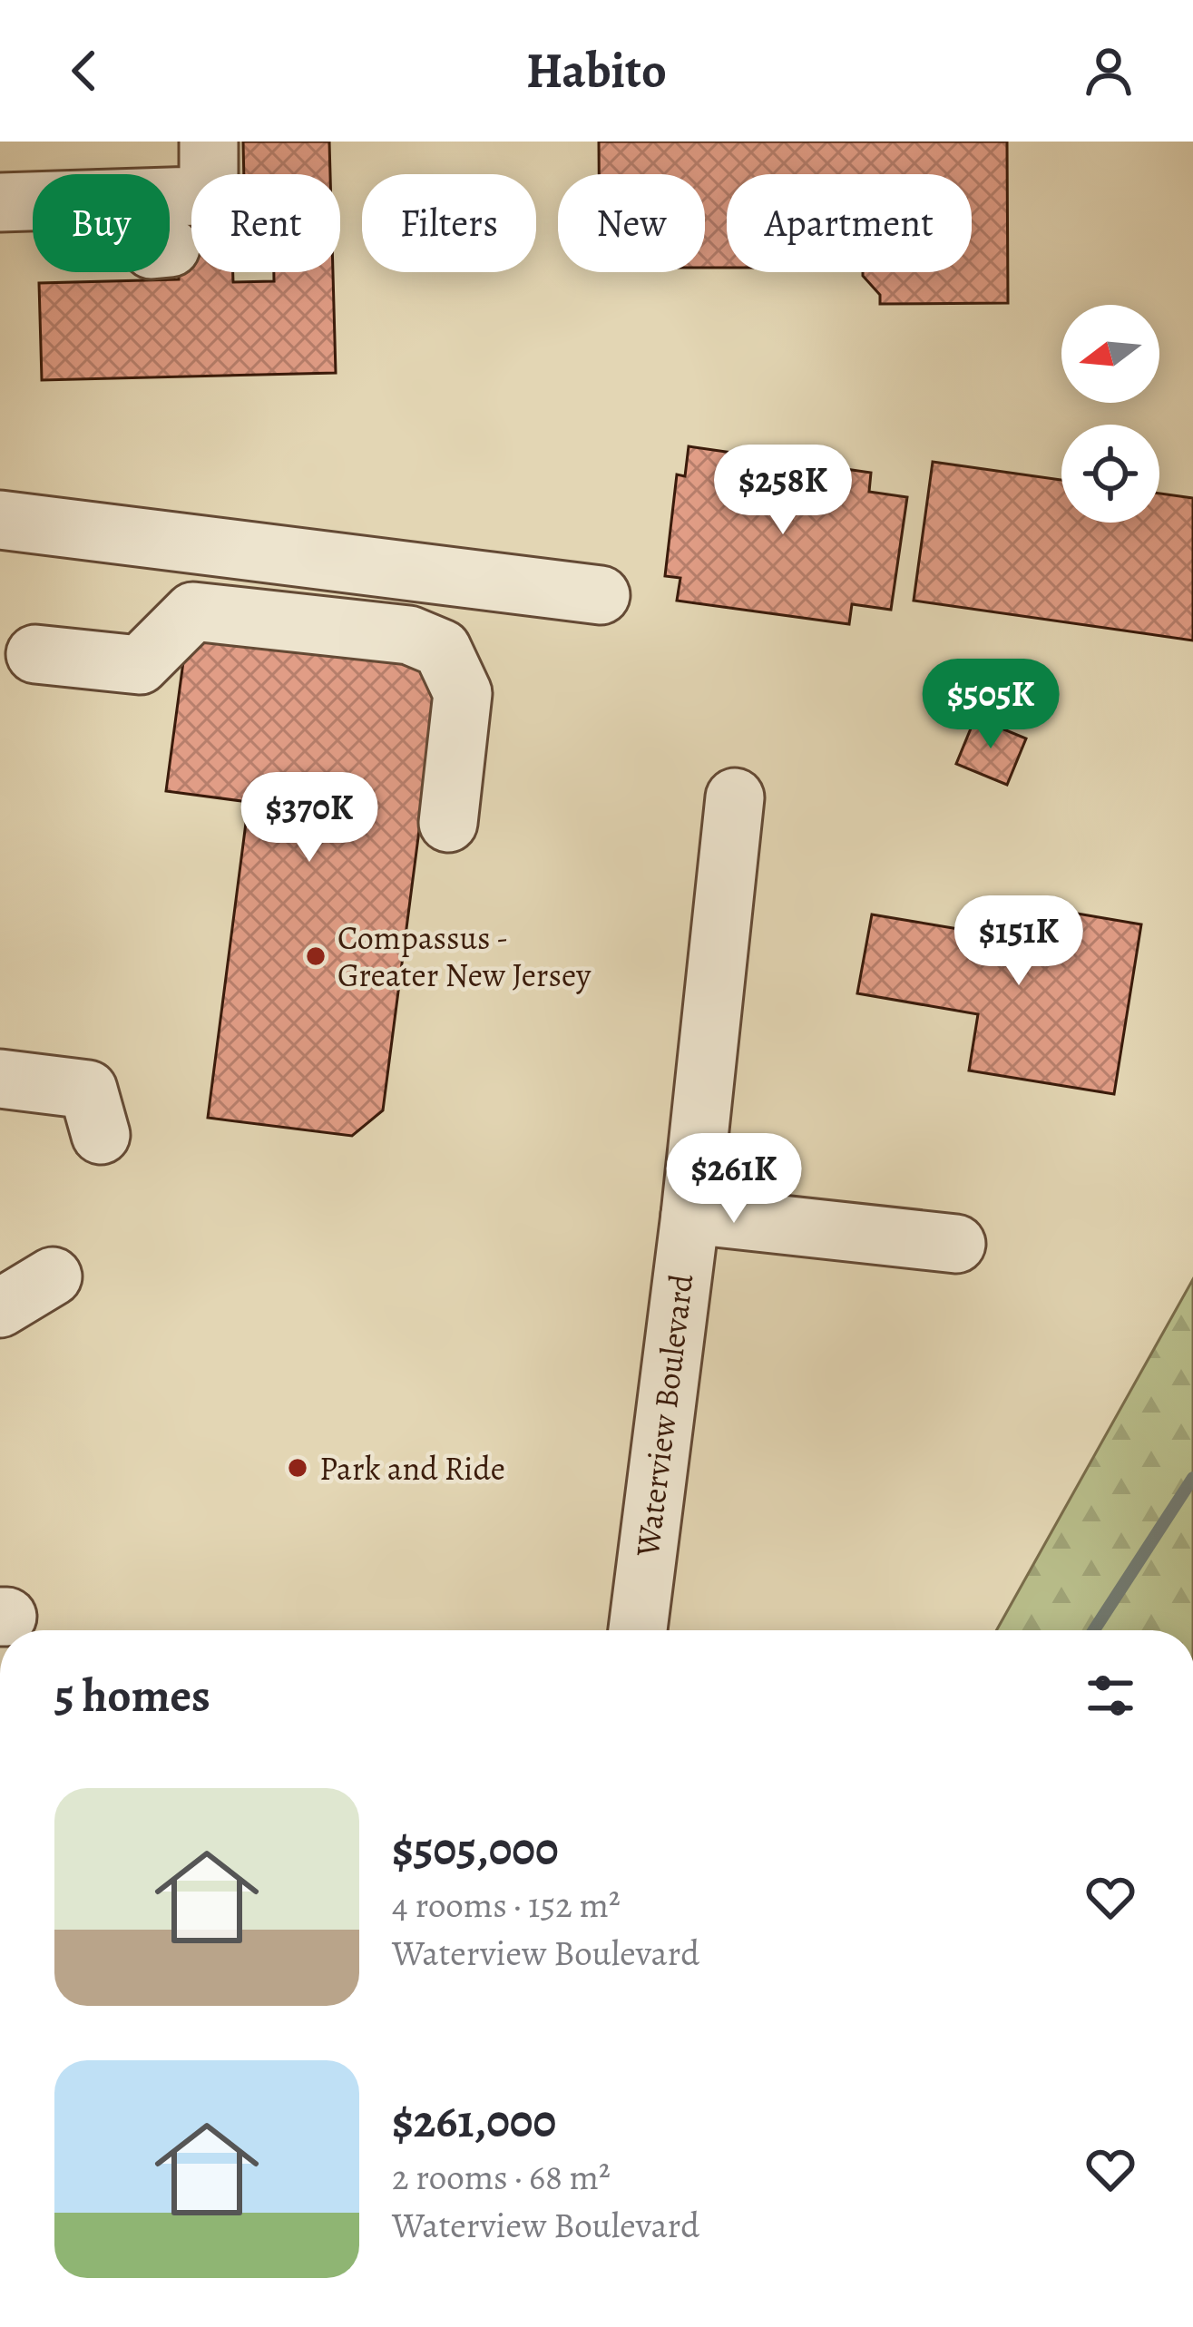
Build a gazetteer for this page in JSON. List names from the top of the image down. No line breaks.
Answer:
{"streets":{"street":["Waterview Boulevard"]},"places":["Compassus - Greater New Jersey","Park and Ride"],"north":"left","page":{"header":"Habito","chip":["Buy","Rent","Filters","New","Apartment"],"price":["$258K","$505K","$370K","$151K","$261K"],"heading":"5 homes","list":[{"name":"$505,000","note":"4 rooms · 152 m² · Waterview Boulevard"},{"name":"$261,000","note":"2 rooms · 68 m² · Waterview Boulevard"}]}}
